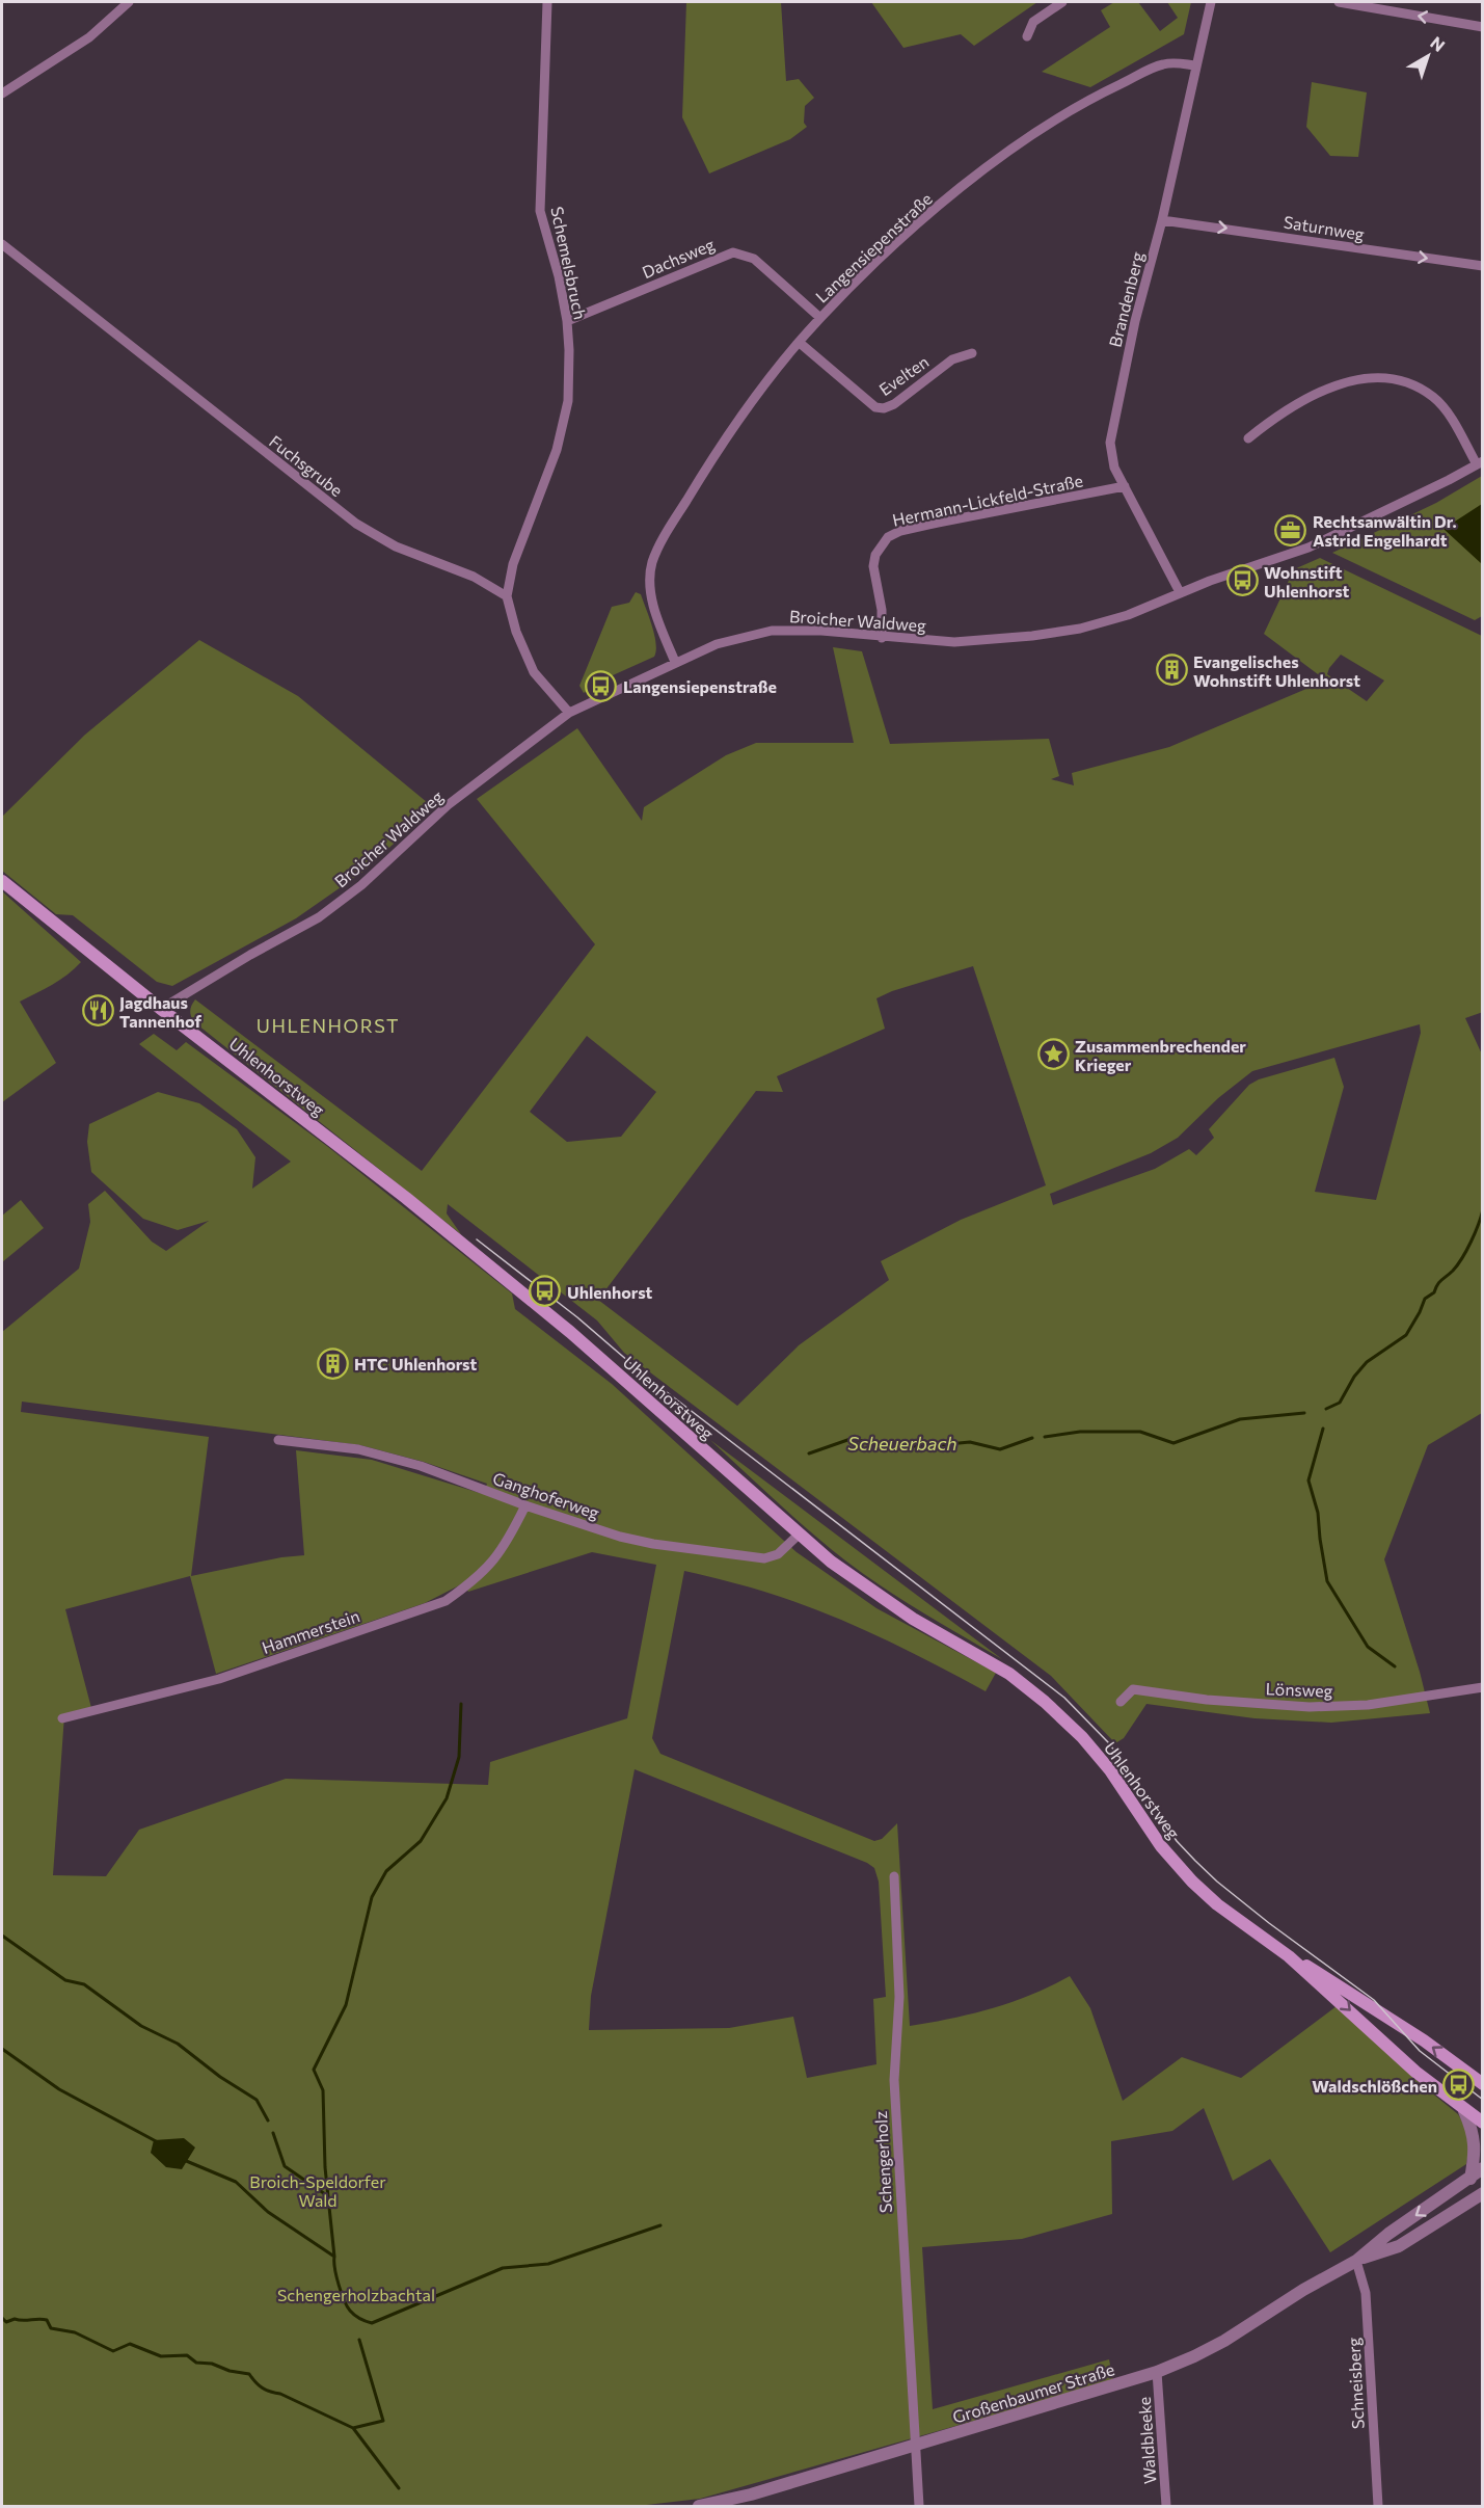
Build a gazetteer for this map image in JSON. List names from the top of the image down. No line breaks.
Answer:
{"streets":{"main road":["Uhlenhorstweg"],"street":["Saturnweg","Langensiepenstraße","Dachsweg","Schemelsbruch","Brandenberg","Evelten","Fuchsgrube","Hermann-Lickfeld-Straße","Broicher Waldweg","Ganghoferweg","Hammerstein","Lönsweg","Schengerholz","Schneisberg","Großenbaumer Straße","Waldbleeke"]},"crossings":[["Saturnweg","Brandenberg"],["Langensiepenstraße","Dachsweg"],["Langensiepenstraße","Brandenberg"],["Langensiepenstraße","Evelten"],["Langensiepenstraße","Broicher Waldweg"],["Dachsweg","Schemelsbruch"],["Schemelsbruch","Fuchsgrube"],["Brandenberg","Hermann-Lickfeld-Straße"],["Brandenberg","Broicher Waldweg"],["Hermann-Lickfeld-Straße","Broicher Waldweg"],["Broicher Waldweg","Uhlenhorstweg"],["Uhlenhorstweg","Ganghoferweg"],["Ganghoferweg","Hammerstein"],["Schengerholz","Großenbaumer Straße"],["Schneisberg","Großenbaumer Straße"],["Großenbaumer Straße","Waldbleeke"]],"one_way":["Saturnweg"],"districts":["UHLENHORST"],"water":["Scheuerbach"],"parks":["Broich-Speldorfer Wald","Schengerholzbachtal"],"places":{"office":["Rechtsanwältin Dr. Astrid Engelhardt"],"bus stop":["Wohnstift Uhlenhorst","Langensiepenstraße","Uhlenhorst","Waldschlößchen"],"building":["Evangelisches Wohnstift Uhlenhorst","HTC Uhlenhorst"],"restaurant":["Jagdhaus Tannenhof"],"place":["Zusammenbrechender Krieger"]},"north":"top right"}
